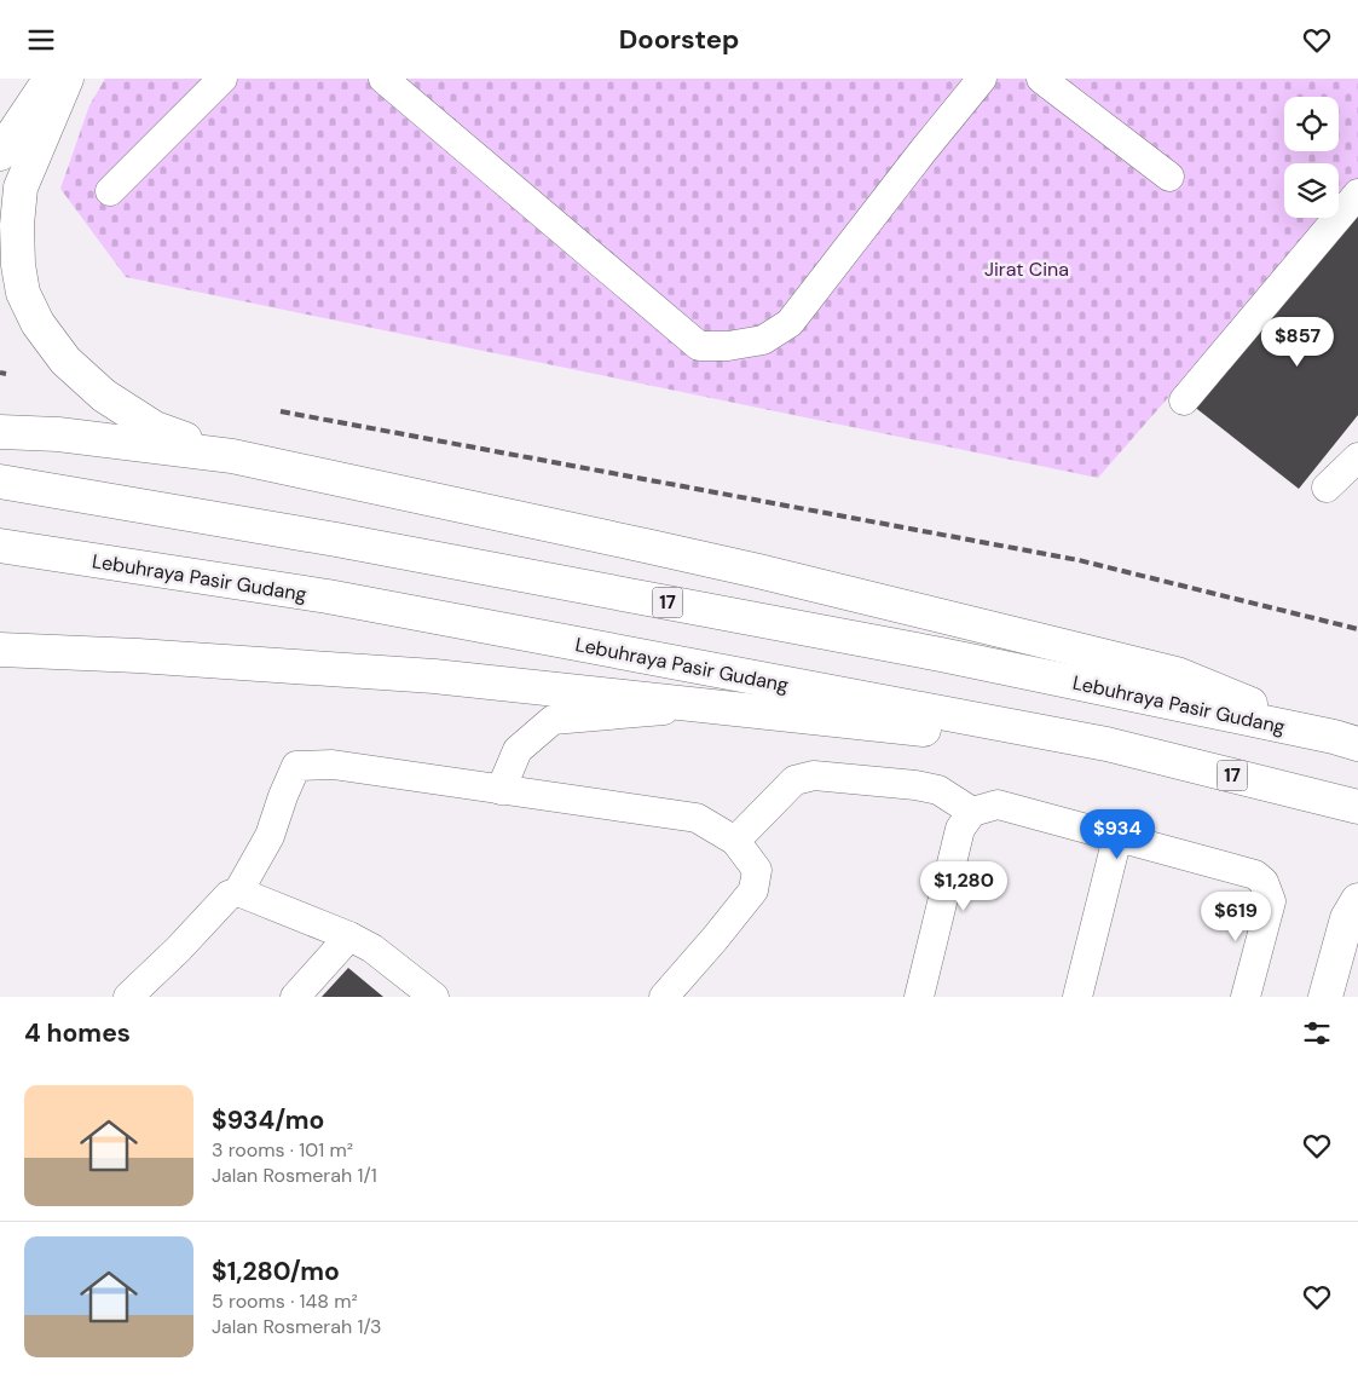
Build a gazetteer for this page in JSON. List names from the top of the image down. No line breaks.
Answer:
{"streets":{"main road":["Lebuhraya Pasir Gudang","17"]},"parks":["Jirat Cina"],"page":{"header":"Doorstep","price":["$857","$934","$1,280","$619"],"heading":"4 homes","list":[{"name":"$934/mo","note":"3 rooms · 101 m² · Jalan Rosmerah 1/1"},{"name":"$1,280/mo","note":"5 rooms · 148 m² · Jalan Rosmerah 1/3"}]}}
